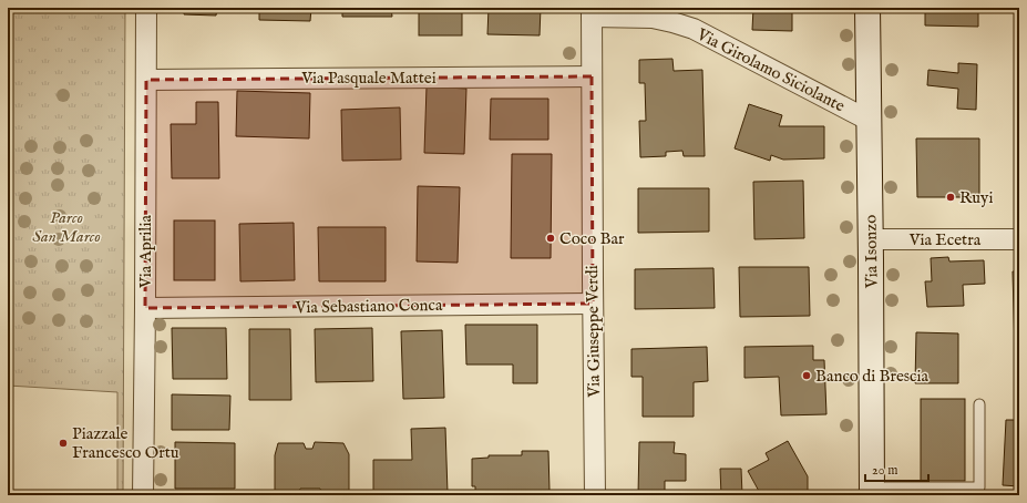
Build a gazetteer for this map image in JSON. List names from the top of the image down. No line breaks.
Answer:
{"streets":{"main road":["Via Isonzo"],"street":["Via Girolamo Siciolante","Via Pasquale Mattei","Via Ecetra","Via Aprilia","Via Sebastiano Conca","Via Giuseppe Verdi"]},"crossings":[["Via Girolamo Siciolante","Via Isonzo"],["Via Girolamo Siciolante","Via Giuseppe Verdi"],["Via Pasquale Mattei","Via Aprilia"],["Via Pasquale Mattei","Via Giuseppe Verdi"],["Via Ecetra","Via Isonzo"],["Via Aprilia","Via Sebastiano Conca"],["Via Sebastiano Conca","Via Giuseppe Verdi"]],"parks":["Parco San Marco"],"places":["Ruyi","Coco Bar","Banco di Brescia","Piazzale Francesco Ortu"],"scale_bar":"20 m"}
